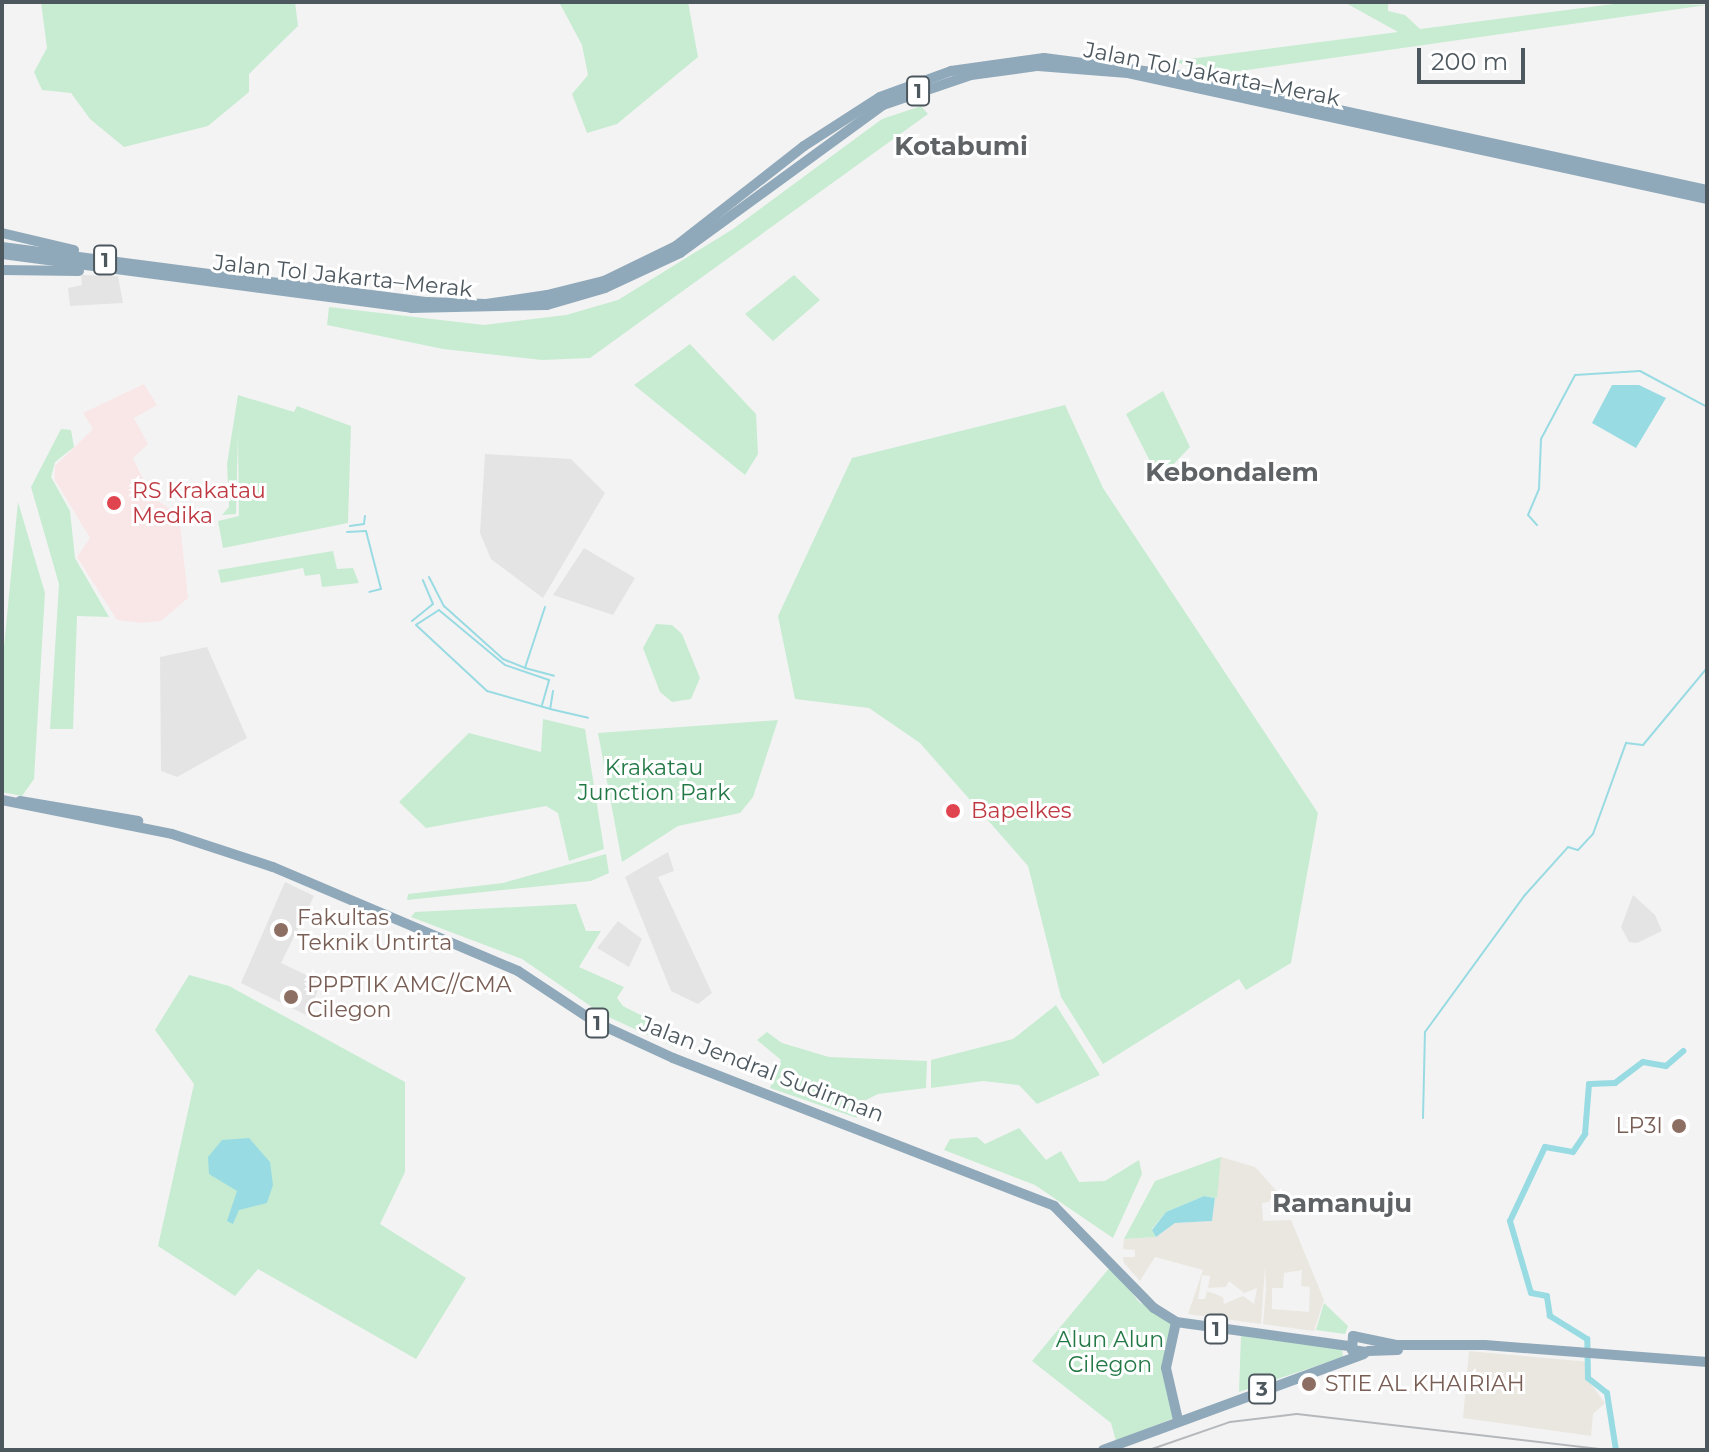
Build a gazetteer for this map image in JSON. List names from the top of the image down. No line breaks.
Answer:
{"streets":{"highway":["Jalan Tol Jakarta–Merak","1","Jalan Jendral Sudirman","3"]},"crossings":[["1","Jalan Jendral Sudirman"],["1","3"]],"districts":["Kotabumi","Kebondalem","Ramanuju"],"parks":["Krakatau Junction Park","Alun Alun Cilegon"],"places":["RS Krakatau Medika","Bapelkes","Fakultas Teknik Untirta","PPPTIK AMC//CMA Cilegon","LP3I","STIE AL KHAIRIAH"],"scale_bar":"200 m"}
